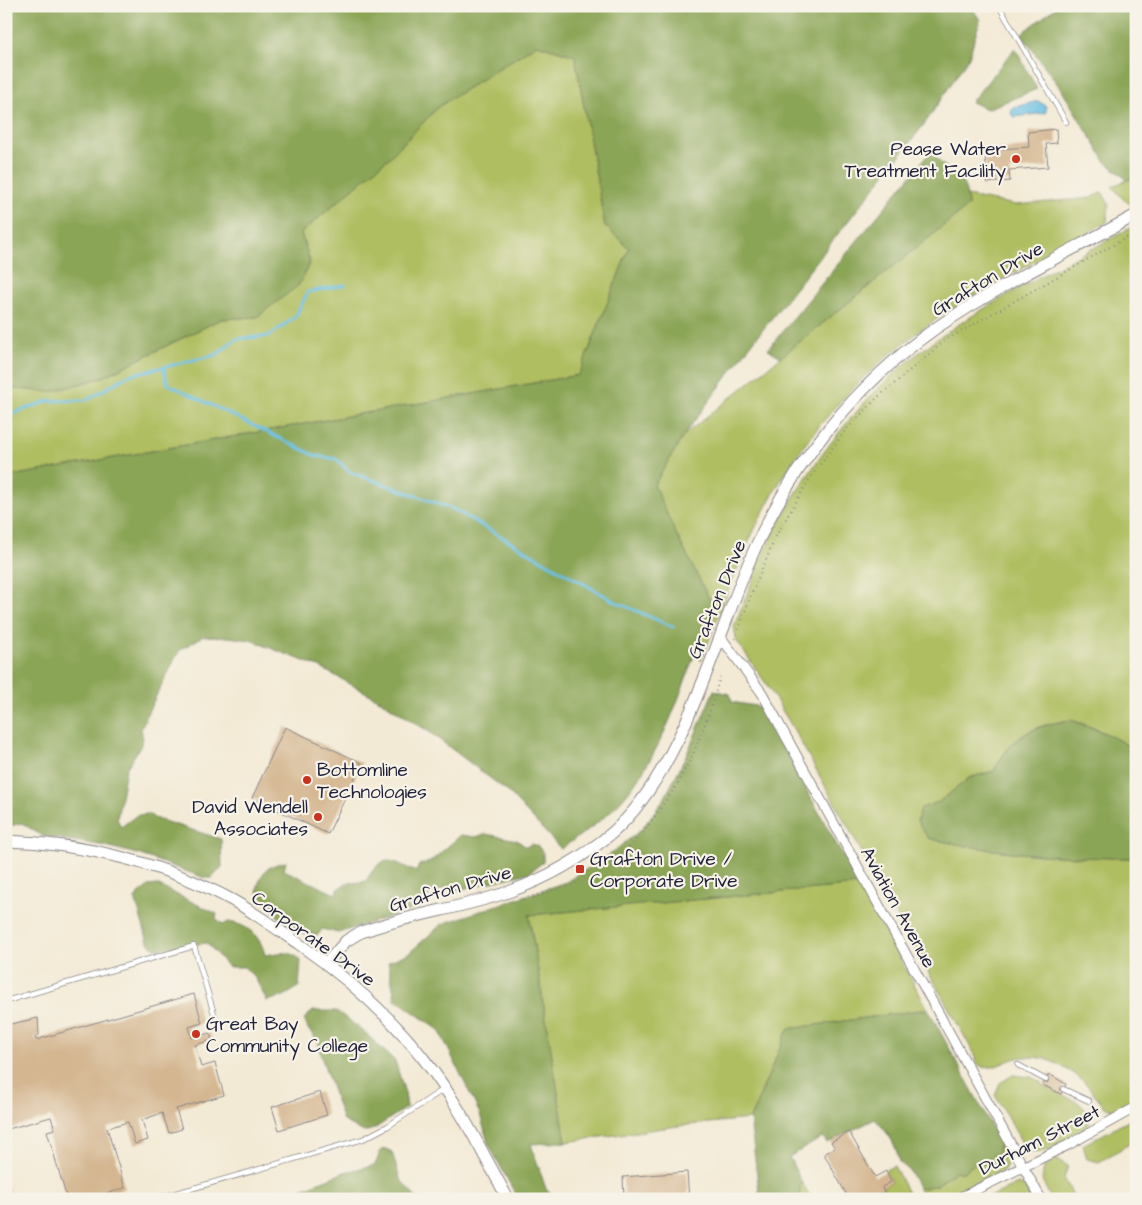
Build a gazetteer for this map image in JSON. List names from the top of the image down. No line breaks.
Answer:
{"streets":{"street":["Grafton Drive","Aviation Avenue","Corporate Drive","Durham Street"]},"crossings":[["Grafton Drive","Aviation Avenue"],["Grafton Drive","Corporate Drive"],["Aviation Avenue","Durham Street"]],"places":{"other":["Pease Water Treatment Facility","Bottomline Technologies","David Wendell Associates","Great Bay Community College"],"transit":["Grafton Drive / Corporate Drive"]}}
